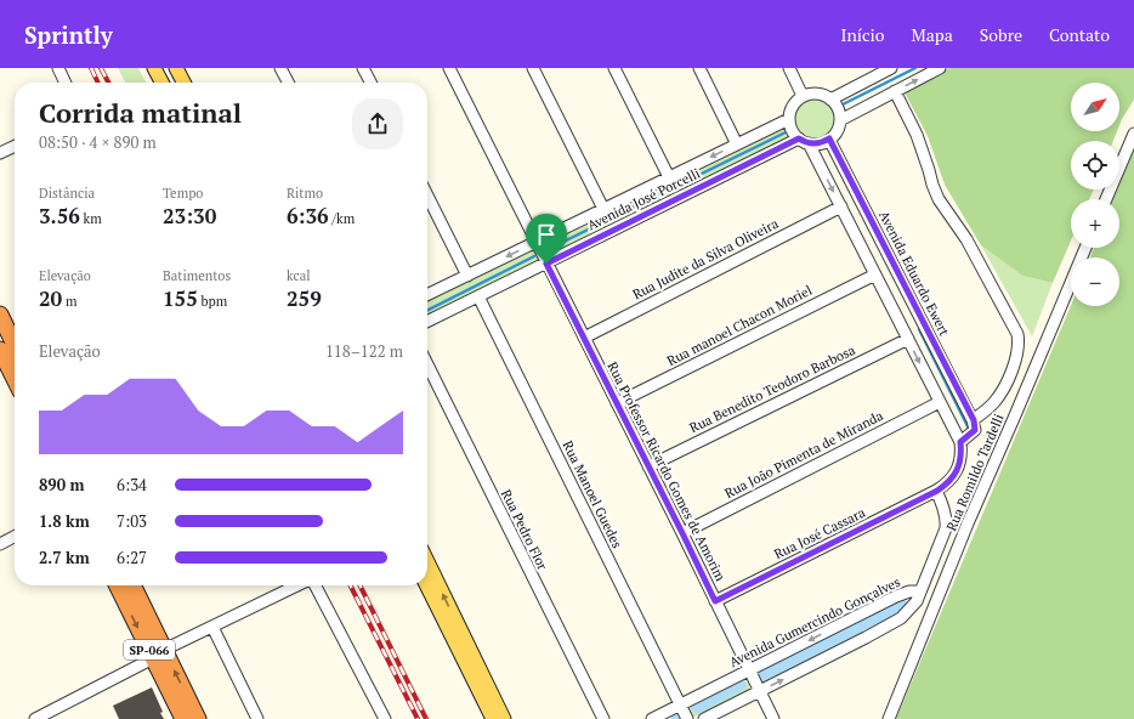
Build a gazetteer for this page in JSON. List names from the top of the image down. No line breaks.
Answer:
{"streets":{"highway":["SP-066"],"street":["Avenida José Porcelli","Rua Judite da Silva Oliveira","Avenida Eduardo Ewert","Rua manoel Chacon Moriel","Rua Benedito Teodoro Barbosa","Rua João Pimenta de Miranda","Rua Professor Ricardo Gomes de Amorim","Rua Romildo Tardelli","Rua Manoel Guedes","Rua Pedro Flor","Rua José Cassara","Avenida Gumercindo Gonçalves"]},"crossings":[["Avenida José Porcelli","Avenida Eduardo Ewert"],["Avenida José Porcelli","Rua Professor Ricardo Gomes de Amorim"],["Avenida José Porcelli","Rua Manoel Guedes"],["Rua Judite da Silva Oliveira","Rua Professor Ricardo Gomes de Amorim"],["Rua manoel Chacon Moriel","Rua Professor Ricardo Gomes de Amorim"],["Rua Benedito Teodoro Barbosa","Rua Professor Ricardo Gomes de Amorim"],["Rua João Pimenta de Miranda","Rua Professor Ricardo Gomes de Amorim"],["Rua Professor Ricardo Gomes de Amorim","Rua José Cassara"],["Rua Professor Ricardo Gomes de Amorim","Avenida Gumercindo Gonçalves"],["Rua Manoel Guedes","Avenida Gumercindo Gonçalves"]],"north":"top right","page":{"header":"Sprintly","nav":["Início","Mapa","Sobre","Contato"],"map_buttons":["+","−"],"heading":["Corrida matinal","08:50 · 4 × 890 m"],"stats":[["Distância","3.56 km"],["Tempo","23:30"],["Ritmo","6:36 /km"],["Elevação","20 m"],["Batimentos","155 bpm"],["kcal","259"]],"chart":["Elevação","118–122 m"],"list":[{"name":"890 m","note":"6:34"},{"name":"1.8 km","note":"7:03"},{"name":"2.7 km","note":"6:27"}]}}
